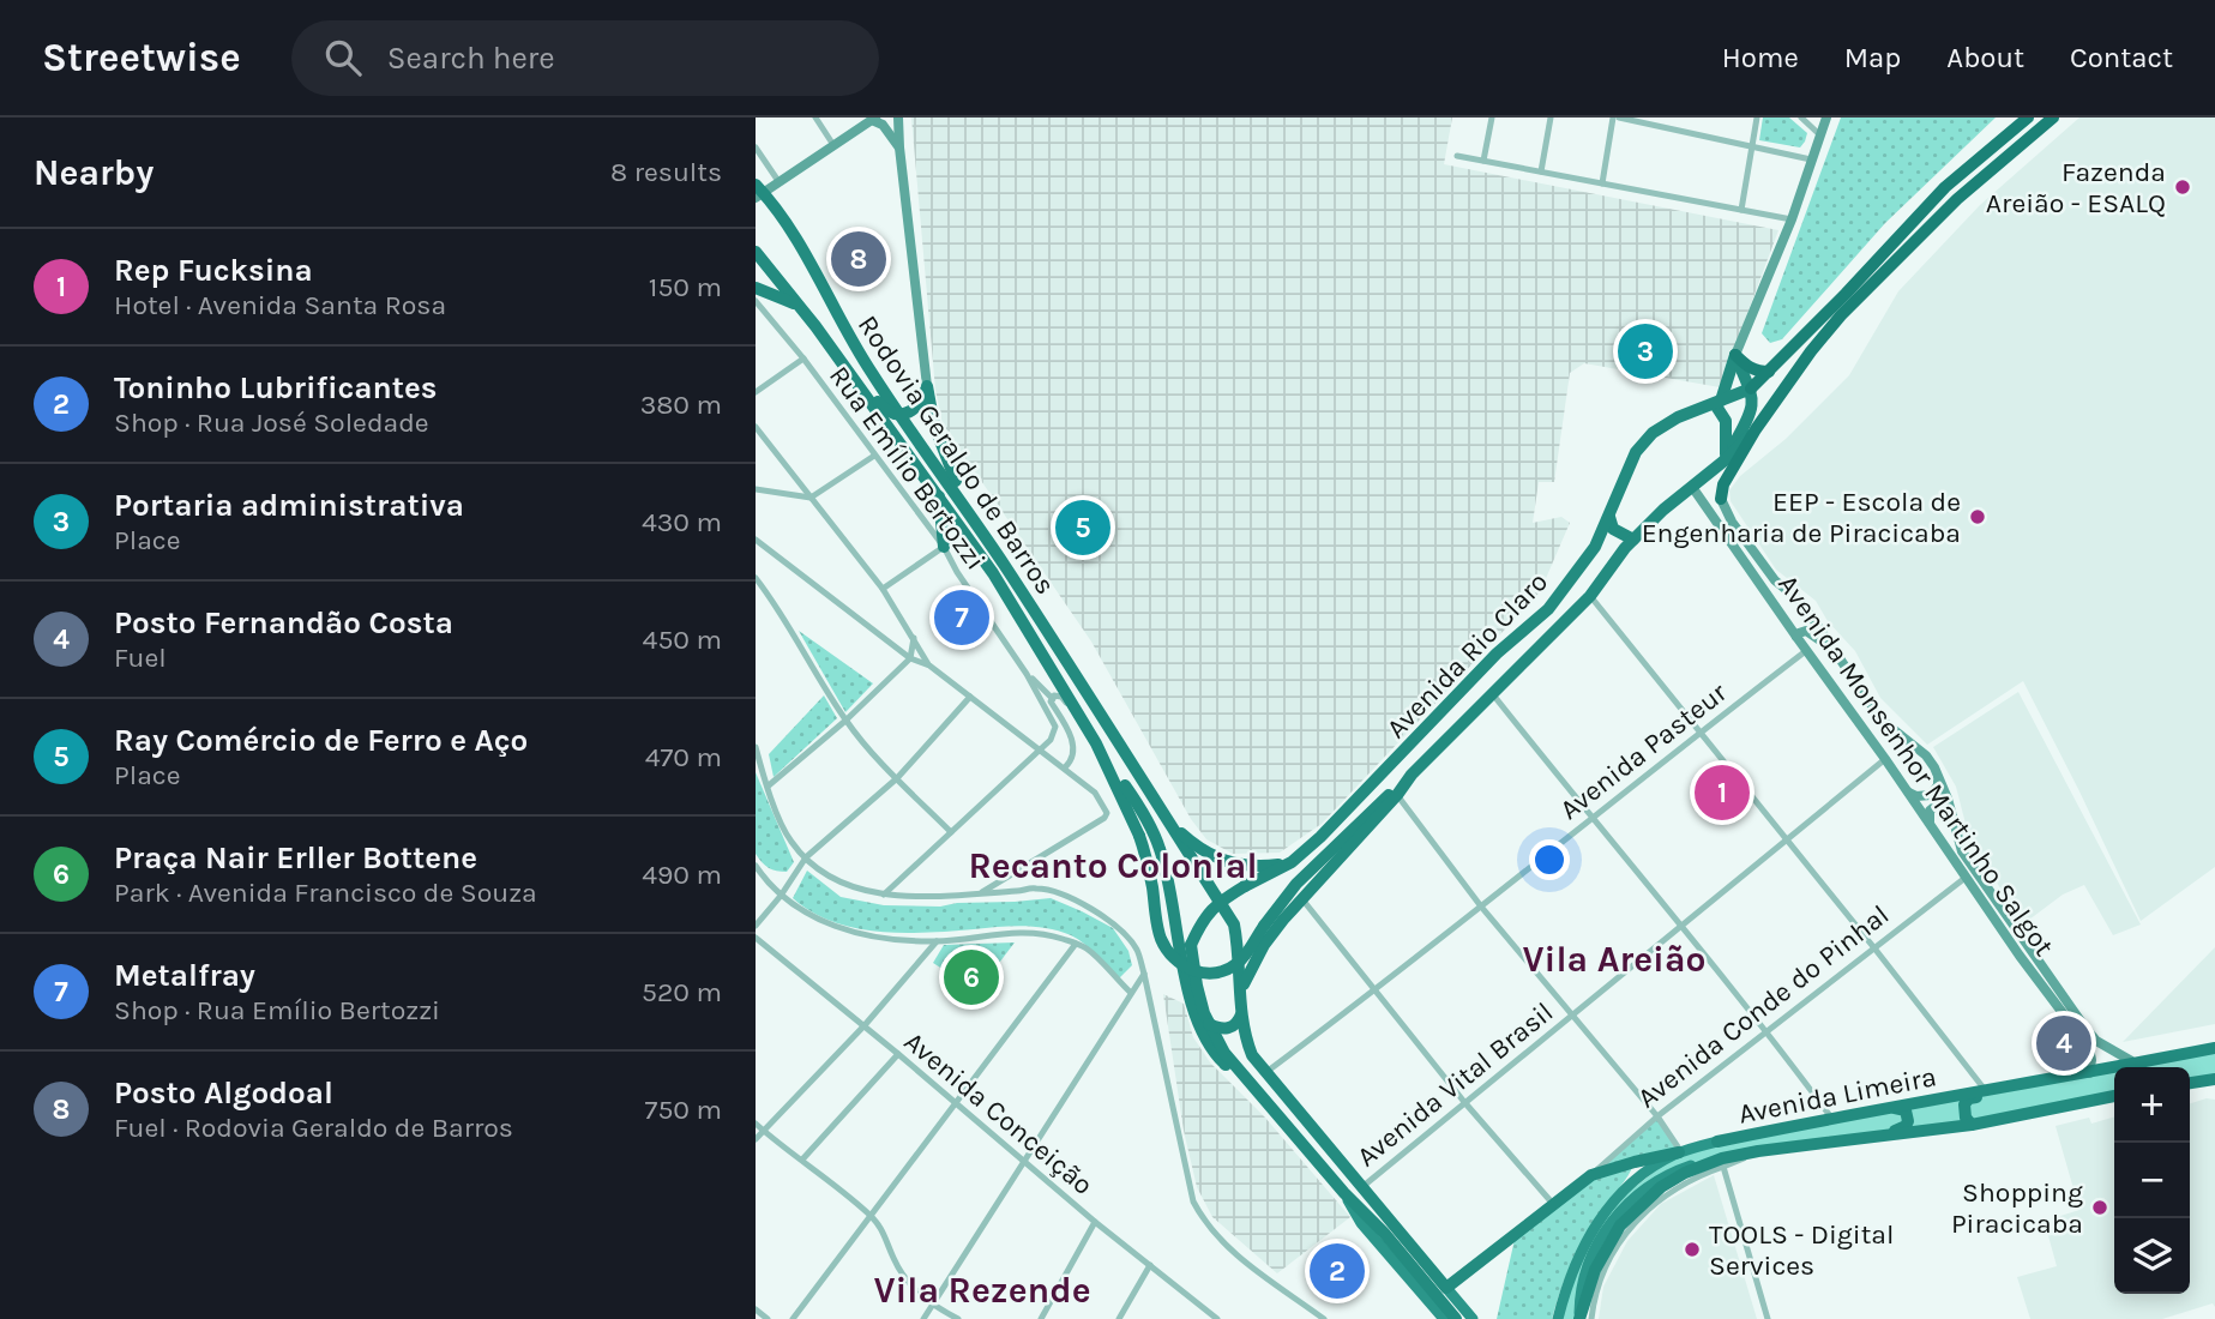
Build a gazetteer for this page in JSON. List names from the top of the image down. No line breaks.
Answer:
{"streets":{"highway":["Rodovia Geraldo de Barros","Avenida Rio Claro","Avenida Conde do Pinhal","Avenida Limeira"],"main road":["Avenida Monsenhor Martinho Salgot"],"street":["Rua Emílio Bertozzi","Avenida Pasteur","Avenida Vital Brasil","Avenida Conceição"]},"crossings":[["Avenida Rio Claro","Avenida Monsenhor Martinho Salgot"],["Avenida Pasteur","Avenida Monsenhor Martinho Salgot"],["Avenida Monsenhor Martinho Salgot","Avenida Conde do Pinhal"],["Avenida Monsenhor Martinho Salgot","Avenida Vital Brasil"],["Avenida Monsenhor Martinho Salgot","Avenida Limeira"],["Avenida Conde do Pinhal","Avenida Limeira"]],"districts":["Recanto Colonial","Vila Areião","Vila Rezende"],"places":["Fazenda Areião - ESALQ","EEP - Escola de Engenharia de Piracicaba","Shopping Piracicaba","TOOLS - Digital Services"],"page":{"header":"Streetwise","search":"Search here","nav":["Home","Map","About","Contact"],"heading":["Nearby","8 results"],"list":[{"mark":"1","name":"Rep Fucksina","note":"Hotel · Avenida Santa Rosa","value":"150 m"},{"mark":"2","name":"Toninho Lubrificantes","note":"Shop · Rua José Soledade","value":"380 m"},{"mark":"3","name":"Portaria administrativa","note":"Place","value":"430 m"},{"mark":"4","name":"Posto Fernandão Costa","note":"Fuel","value":"450 m"},{"mark":"5","name":"Ray Comércio de Ferro e Aço","note":"Place","value":"470 m"},{"mark":"6","name":"Praça Nair Erller Bottene","note":"Park · Avenida Francisco de Souza","value":"490 m"},{"mark":"7","name":"Metalfray","note":"Shop · Rua Emílio Bertozzi","value":"520 m"},{"mark":"8","name":"Posto Algodoal","note":"Fuel · Rodovia Geraldo de Barros","value":"750 m"}],"pins":["8","3","5","7","1","6","4","2"],"map_buttons":["+","−"]}}
